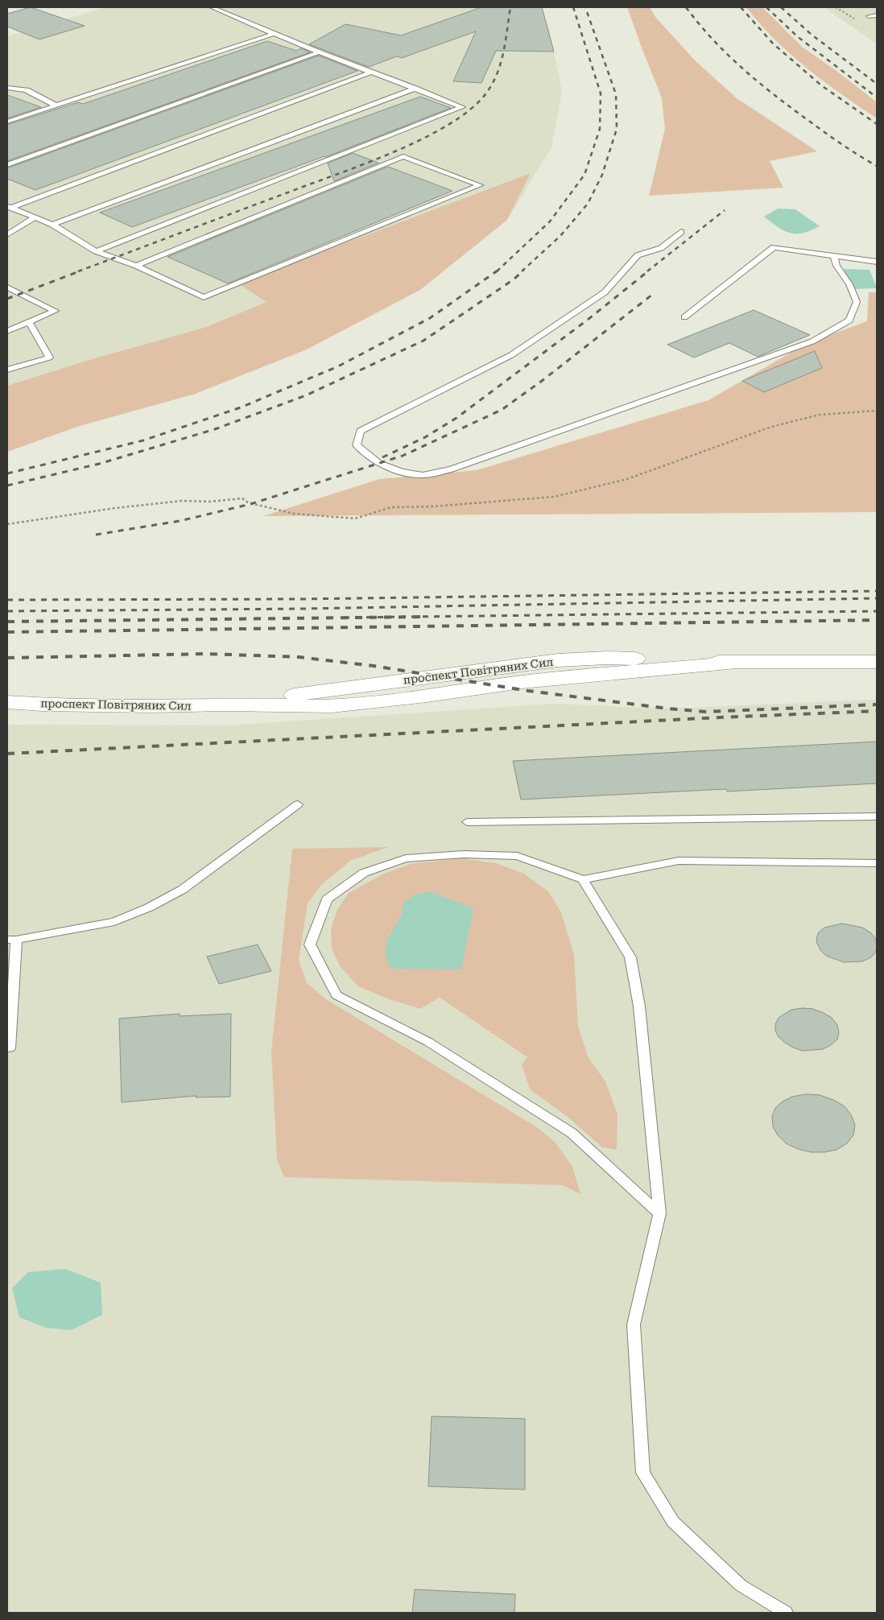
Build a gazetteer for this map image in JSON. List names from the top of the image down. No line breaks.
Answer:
{"streets":{"main road":["проспект Повітряних Сил"]}}
